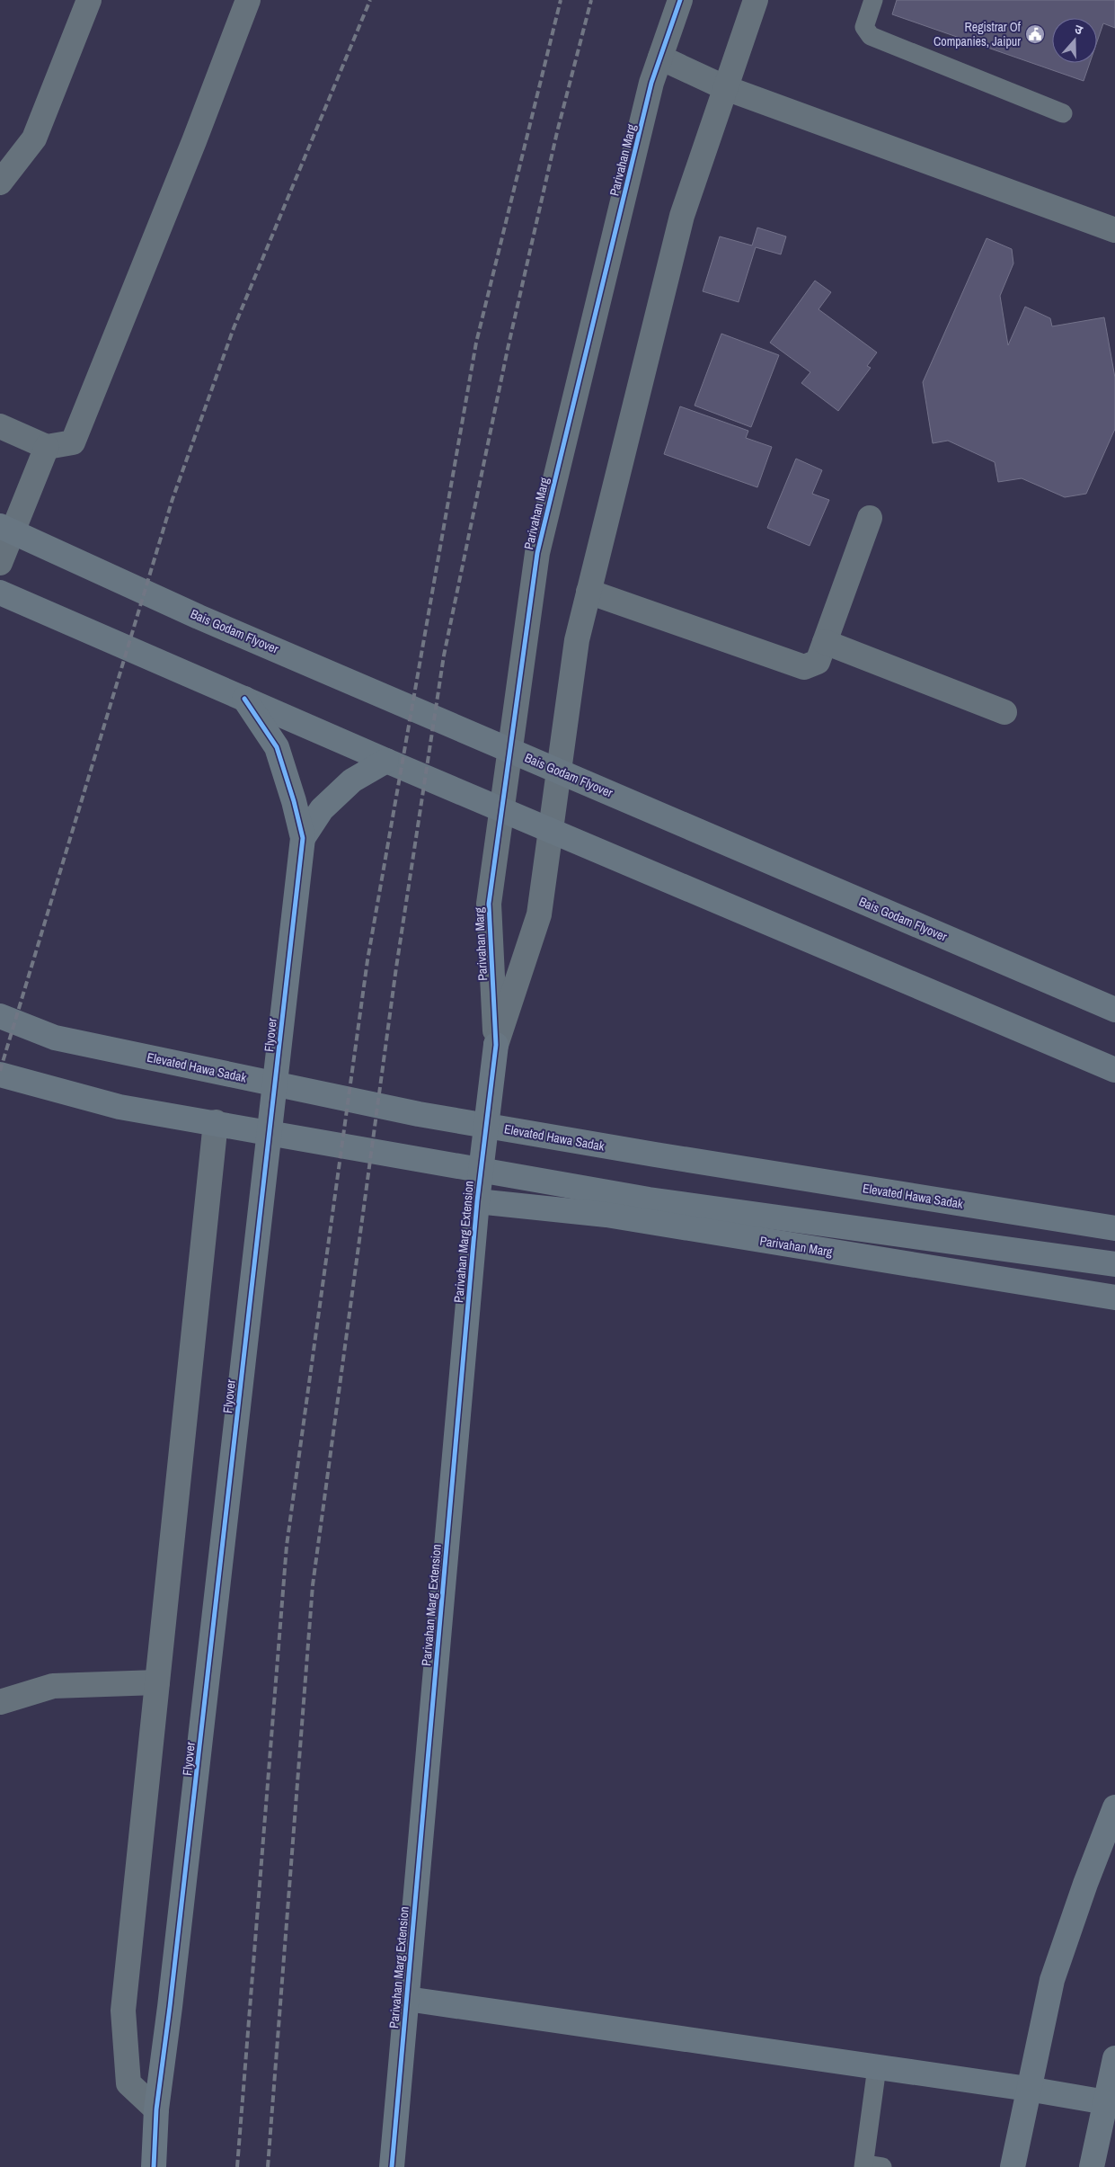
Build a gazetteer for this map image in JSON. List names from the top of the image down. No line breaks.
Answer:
{"streets":{"main road":["Parivahan Marg","Bais Godam Flyover","Flyover","Elevated Hawa Sadak","Parivahan Marg Extension"]},"crossings":[["Parivahan Marg","Parivahan Marg Extension"]],"places":{"public building":["Registrar Of Companies, Jaipur"]},"north":"top"}
